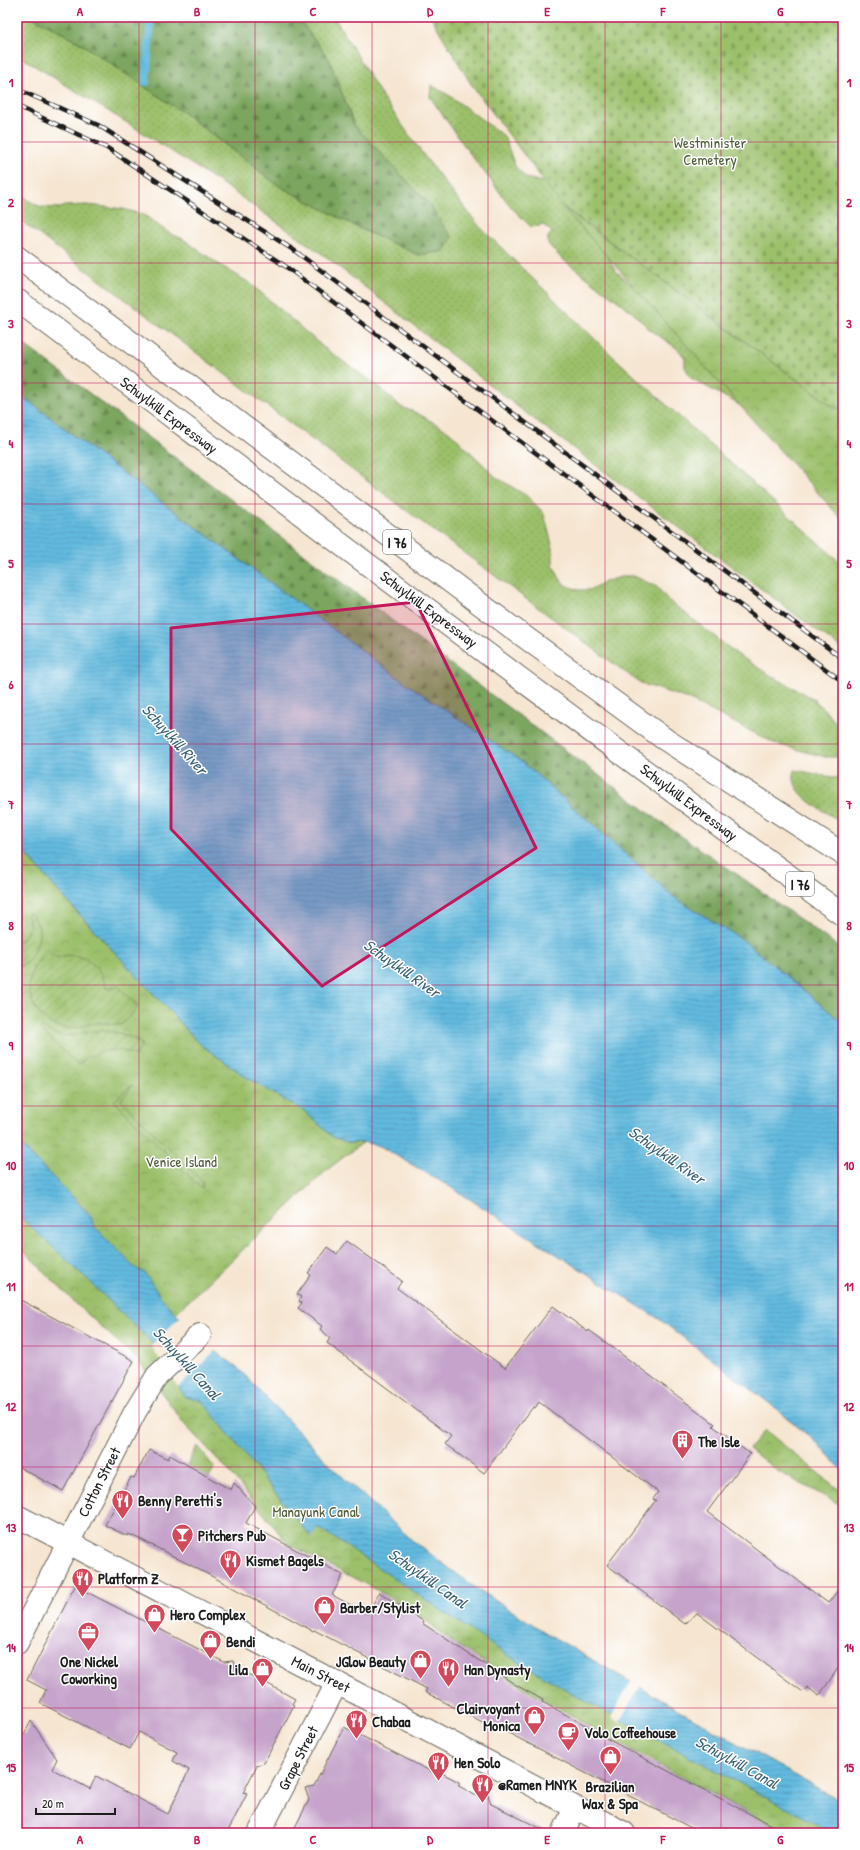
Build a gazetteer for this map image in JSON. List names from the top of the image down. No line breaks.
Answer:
{"streets":{"main road":["Schuylkill Expressway","I 76","Cotton Street","Main Street","Grape Street"]},"crossings":[["Cotton Street","Main Street"],["Main Street","Grape Street"]],"water":["Schuylkill River","Schuylkill Canal"],"parks":["Westminister Cemetery","Venice Island","Manayunk Canal"],"places":{"building":["The Isle"],"restaurant":["Benny Peretti's","Kismet Bagels","Platform Z","Han Dynasty","Chabaa","Hen Solo","@Ramen MNYK"],"bar":["Pitchers Pub"],"shop":["Barber/Stylist","Hero Complex","Bendi","JGlow Beauty","Lila","Clairvoyant Monica","Brazilian Wax & Spa"],"office":["One Nickel Coworking"],"cafe":["Volo Coffeehouse"]},"scale_bar":"20 m","grid":{"columns":["A","B","C","D","E","F","G"],"rows":["1","2","3","4","5","6","7","8","9","10","11","12","13","14","15"]}}
